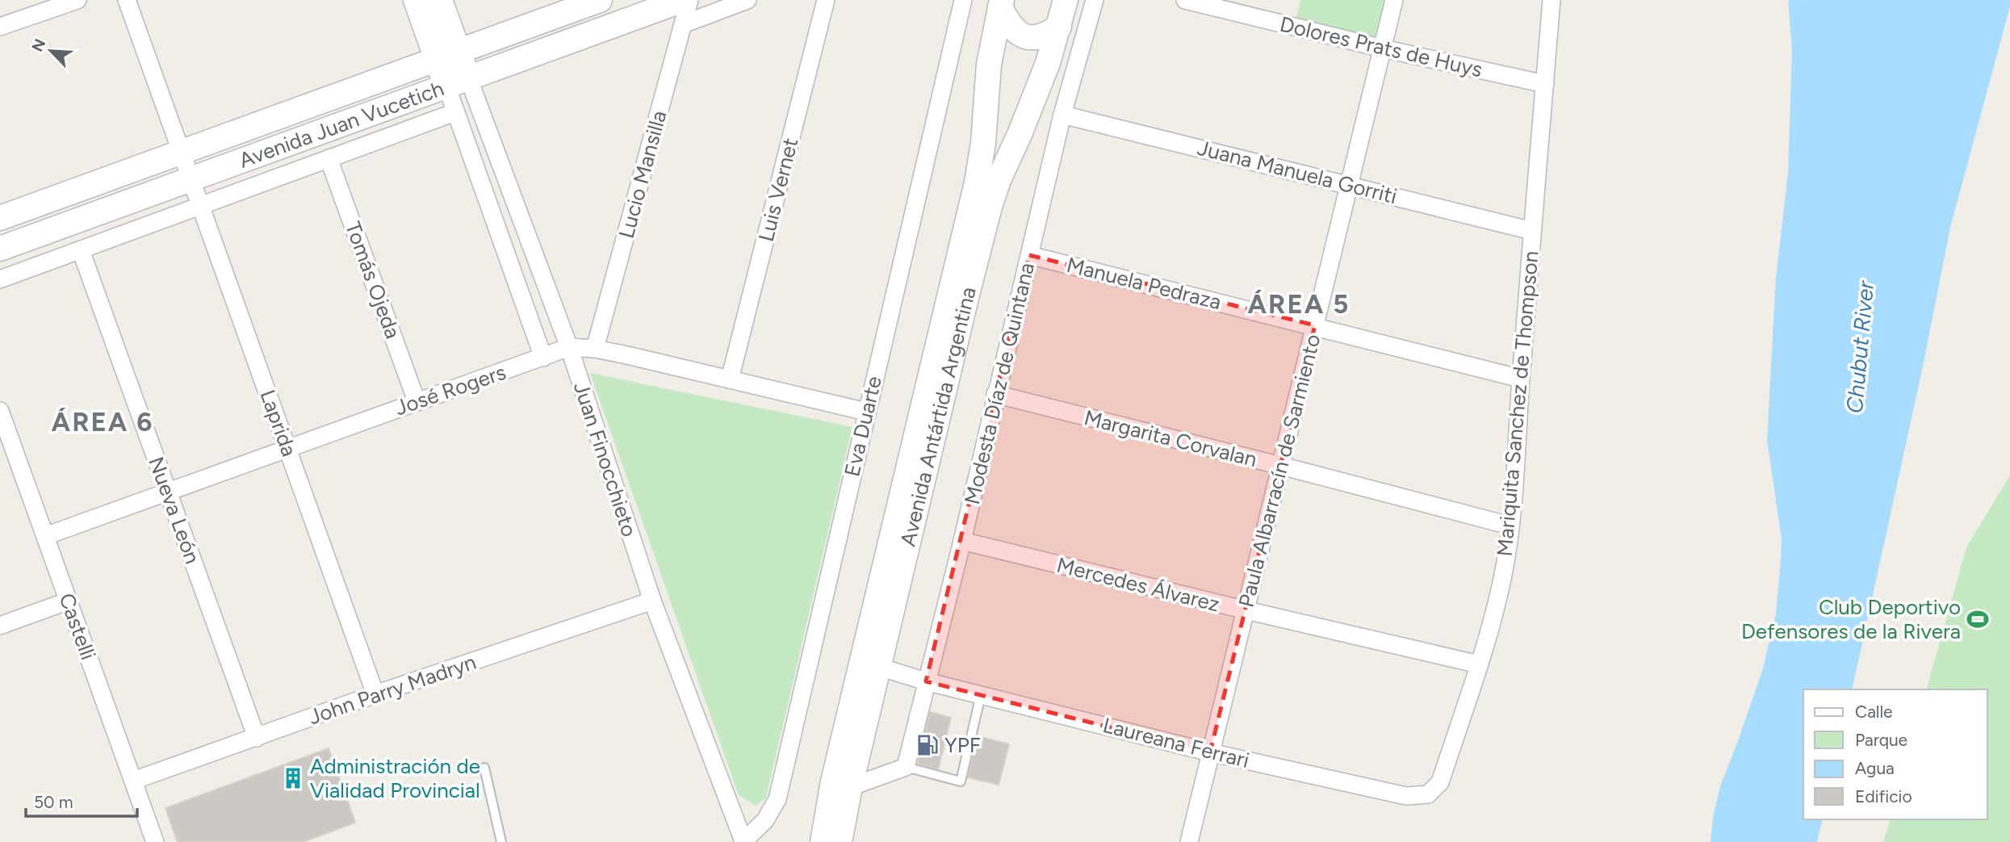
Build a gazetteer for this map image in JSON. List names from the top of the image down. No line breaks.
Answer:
{"streets":{"main road":["Avenida Juan Vucetich","Avenida Antártida Argentina"],"street":["Dolores Prats de Huys","Juana Manuela Gorriti","Lucio Mansilla","Luis Vernet","Tomás Ojeda","Manuela Pedraza","Modesta Díaz de Quintana","José Rogers","Mariquita Sanchez de Thompson","Laprida","Eva Duarte","Margarita Corvalan","Juan Finocchieto","Paula Albarracín de Sarmiento","Nueva León","Mercedes Álvarez","Castelli","John Parry Madryn","Laureana Ferrari"]},"crossings":[["Dolores Prats de Huys","Mariquita Sanchez de Thompson"],["Dolores Prats de Huys","Paula Albarracín de Sarmiento"],["Avenida Juan Vucetich","Laprida"],["Avenida Juan Vucetich","Juan Finocchieto"],["Juana Manuela Gorriti","Modesta Díaz de Quintana"],["Juana Manuela Gorriti","Mariquita Sanchez de Thompson"],["Juana Manuela Gorriti","Paula Albarracín de Sarmiento"],["Lucio Mansilla","José Rogers"],["Luis Vernet","José Rogers"],["Tomás Ojeda","José Rogers"],["Manuela Pedraza","Modesta Díaz de Quintana"],["Manuela Pedraza","Mariquita Sanchez de Thompson"],["Manuela Pedraza","Paula Albarracín de Sarmiento"],["Modesta Díaz de Quintana","Margarita Corvalan"],["Modesta Díaz de Quintana","Mercedes Álvarez"],["Modesta Díaz de Quintana","Laureana Ferrari"],["José Rogers","Laprida"],["José Rogers","Eva Duarte"],["José Rogers","Juan Finocchieto"],["José Rogers","Nueva León"],["José Rogers","Castelli"],["Mariquita Sanchez de Thompson","Margarita Corvalan"],["Mariquita Sanchez de Thompson","Mercedes Álvarez"],["Mariquita Sanchez de Thompson","Laureana Ferrari"],["Avenida Antártida Argentina","Laureana Ferrari"],["Laprida","John Parry Madryn"],["Eva Duarte","Juan Finocchieto"],["Margarita Corvalan","Paula Albarracín de Sarmiento"],["Juan Finocchieto","John Parry Madryn"],["Paula Albarracín de Sarmiento","Mercedes Álvarez"],["Paula Albarracín de Sarmiento","Laureana Ferrari"],["Nueva León","John Parry Madryn"],["Castelli","John Parry Madryn"]],"districts":["ÁREA 5","ÁREA 6"],"water":["Chubut River"],"places":{"sports":["Club Deportivo Defensores de la Rivera"],"fuel station":["YPF"],"building":["Administración de Vialidad Provincial"]},"legend":["Calle","Parque","Agua","Edificio"],"scale_bar":"50 m","north":"top left"}
